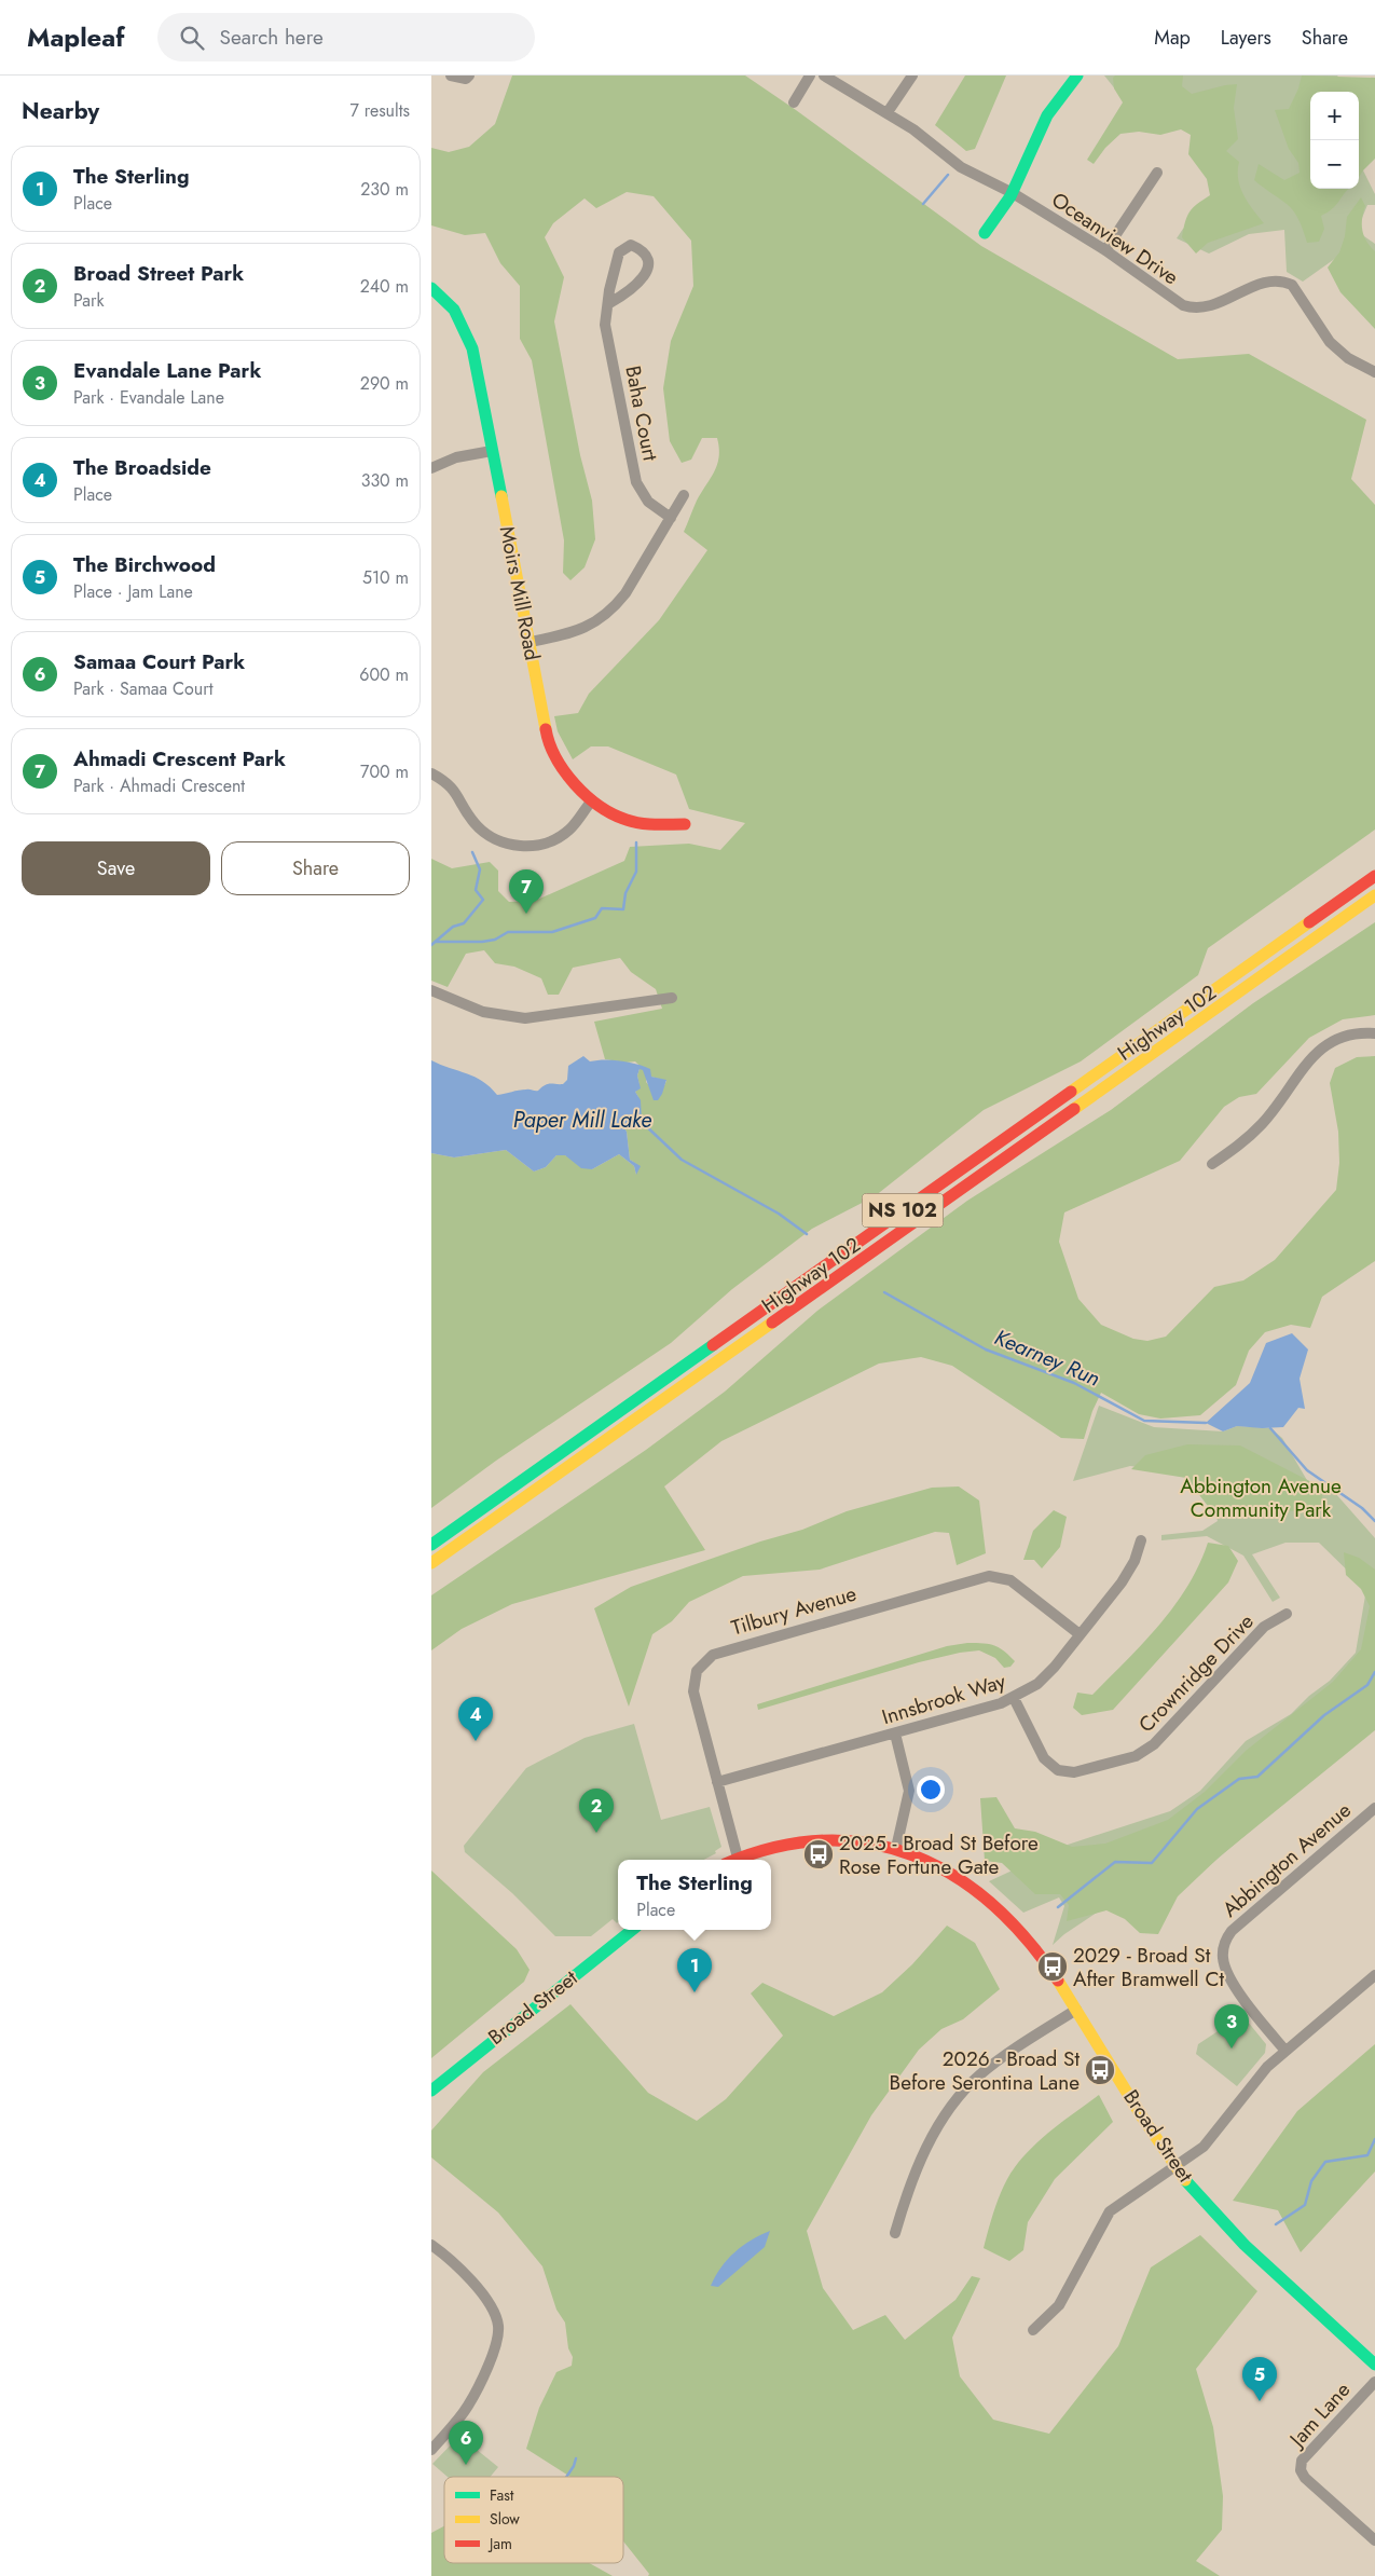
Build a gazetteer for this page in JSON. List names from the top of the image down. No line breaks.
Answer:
{"streets":{"main road":["Moirs Mill Road","Highway 102","NS 102","Broad Street"],"street":["Oceanview Drive","Baha Court","Tilbury Avenue","Crownridge Drive","Innsbrook Way","Abbington Avenue","Jam Lane"]},"crossings":[["Tilbury Avenue","Innsbrook Way"],["Tilbury Avenue","Broad Street"],["Crownridge Drive","Innsbrook Way"]],"water":["Paper Mill Lake","Kearney Run"],"parks":["Abbington Avenue Community Park"],"places":{"bus stop":["2025 - Broad St Before Rose Fortune Gate","2029 - Broad St After Bramwell Ct","2026 - Broad St Before Serontina Lane"]},"legend":["Fast","Slow","Jam"],"page":{"header":"Mapleaf","search":"Search here","nav":["Map","Layers","Share"],"heading":["Nearby","7 results"],"map_buttons":["+","−"],"list":[{"mark":"1","name":"The Sterling","note":"Place","value":"230 m"},{"mark":"2","name":"Broad Street Park","note":"Park","value":"240 m"},{"mark":"3","name":"Evandale Lane Park","note":"Park · Evandale Lane","value":"290 m"},{"mark":"4","name":"The Broadside","note":"Place","value":"330 m"},{"mark":"5","name":"The Birchwood","note":"Place · Jam Lane","value":"510 m"},{"mark":"6","name":"Samaa Court Park","note":"Park · Samaa Court","value":"600 m"},{"mark":"7","name":"Ahmadi Crescent Park","note":"Park · Ahmadi Crescent","value":"700 m"}],"buttons":["Save","Share"],"pins":["7","4","2","1","3","5","6"],"popup":["The Sterling","Place"]}}
